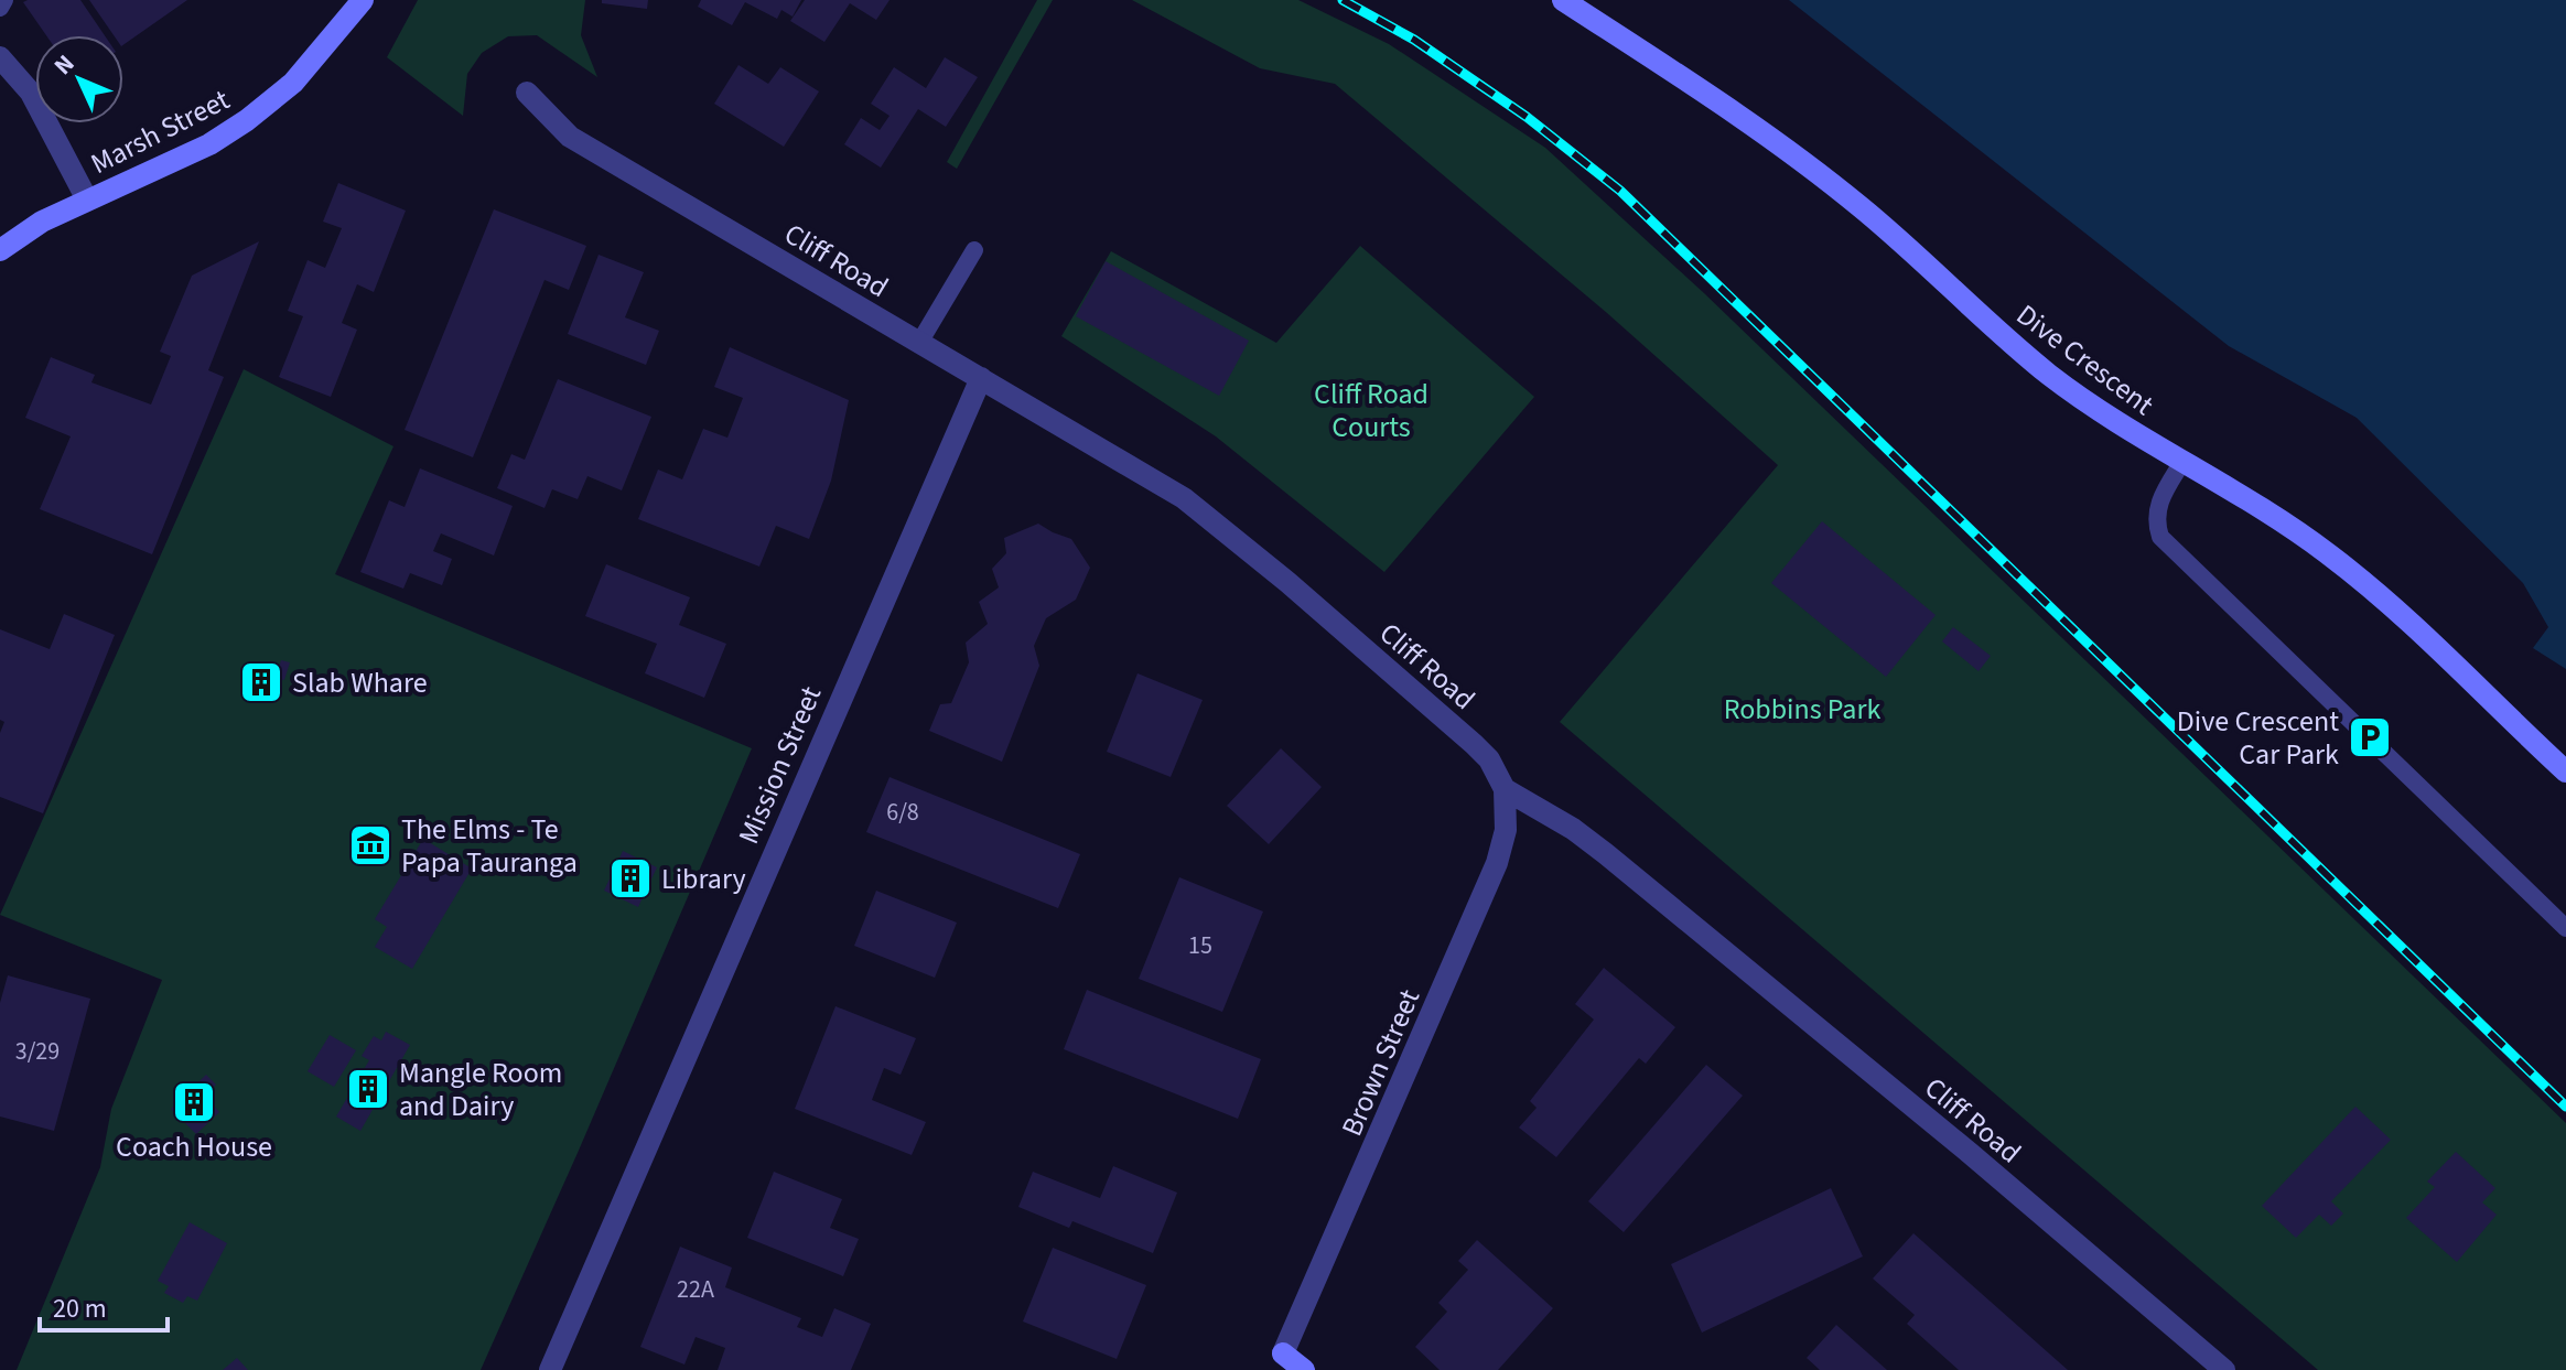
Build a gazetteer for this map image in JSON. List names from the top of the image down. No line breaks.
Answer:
{"streets":{"main road":["Marsh Street","Dive Crescent"],"street":["Cliff Road","Mission Street","Brown Street"]},"crossings":[["Cliff Road","Mission Street"],["Cliff Road","Brown Street"]],"parks":["Cliff Road Courts","Robbins Park"],"places":{"building":["Slab Whare","Library","Mangle Room and Dairy","Coach House"],"parking":["Dive Crescent Car Park"],"museum":["The Elms - Te Papa Tauranga"]},"house_numbers":["6/8","15","3/29","22A"],"scale_bar":"20 m","north":"top left"}
